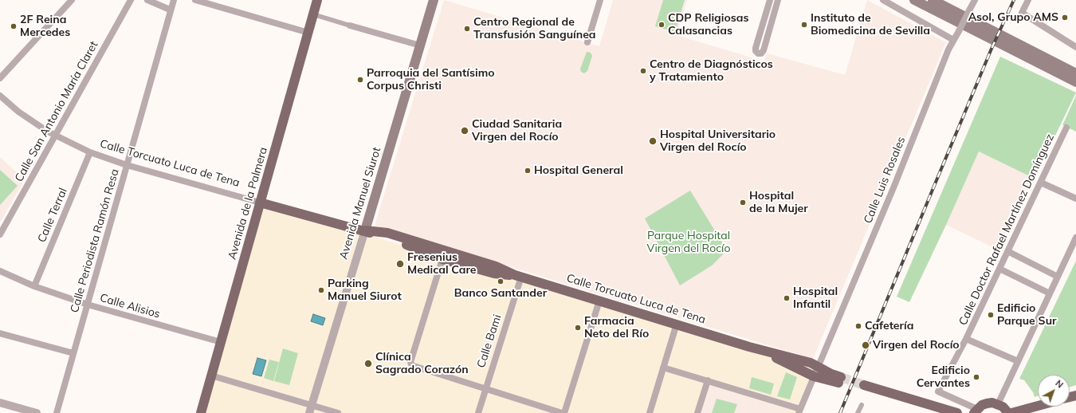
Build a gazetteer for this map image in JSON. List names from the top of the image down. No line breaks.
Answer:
{"streets":{"main road":["Calle Torcuato Luca de Tena","Avenida de la Palmera","Avenida Manuel Siurot"],"street":["Calle San Antonio María Claret","Calle Luis Rosales","Calle Terral","Calle Doctor Rafael Martínez Domínguez","Calle Periodista Ramón Resa","Calle Alisios","Calle Bami"]},"crossings":[["Calle San Antonio María Claret","Calle Torcuato Luca de Tena"],["Calle Torcuato Luca de Tena","Calle Luis Rosales"],["Calle Torcuato Luca de Tena","Avenida de la Palmera"],["Calle Torcuato Luca de Tena","Avenida Manuel Siurot"],["Calle Torcuato Luca de Tena","Calle Terral"],["Calle Torcuato Luca de Tena","Calle Periodista Ramón Resa"],["Calle Torcuato Luca de Tena","Calle Bami"],["Avenida de la Palmera","Calle Alisios"],["Calle Terral","Calle Alisios"],["Calle Periodista Ramón Resa","Calle Alisios"]],"parks":["Parque Hospital Virgen del Rocío"],"places":["Asol, Grupo AMS","CDP Religiosas Calasancias","Instituto de Biomedicina de Sevilla","2F Reina Mercedes","Centro Regional de Transfusión Sanguínea","Centro de Diagnósticos y Tratamiento","Parroquia del Santísimo Corpus Christi","Ciudad Sanitaria Virgen del Rocío","Hospital Universitario Virgen del Rocío","Hospital General","Hospital de la Mujer","Fresenius Medical Care","Banco Santander","Parking Manuel Siurot","Hospital Infantil","Edificio Parque Sur","Cafetería","Farmacia Neto del Río","Virgen del Rocío","Clínica Sagrado Corazón","Edificio Cervantes"],"north":"top right"}
